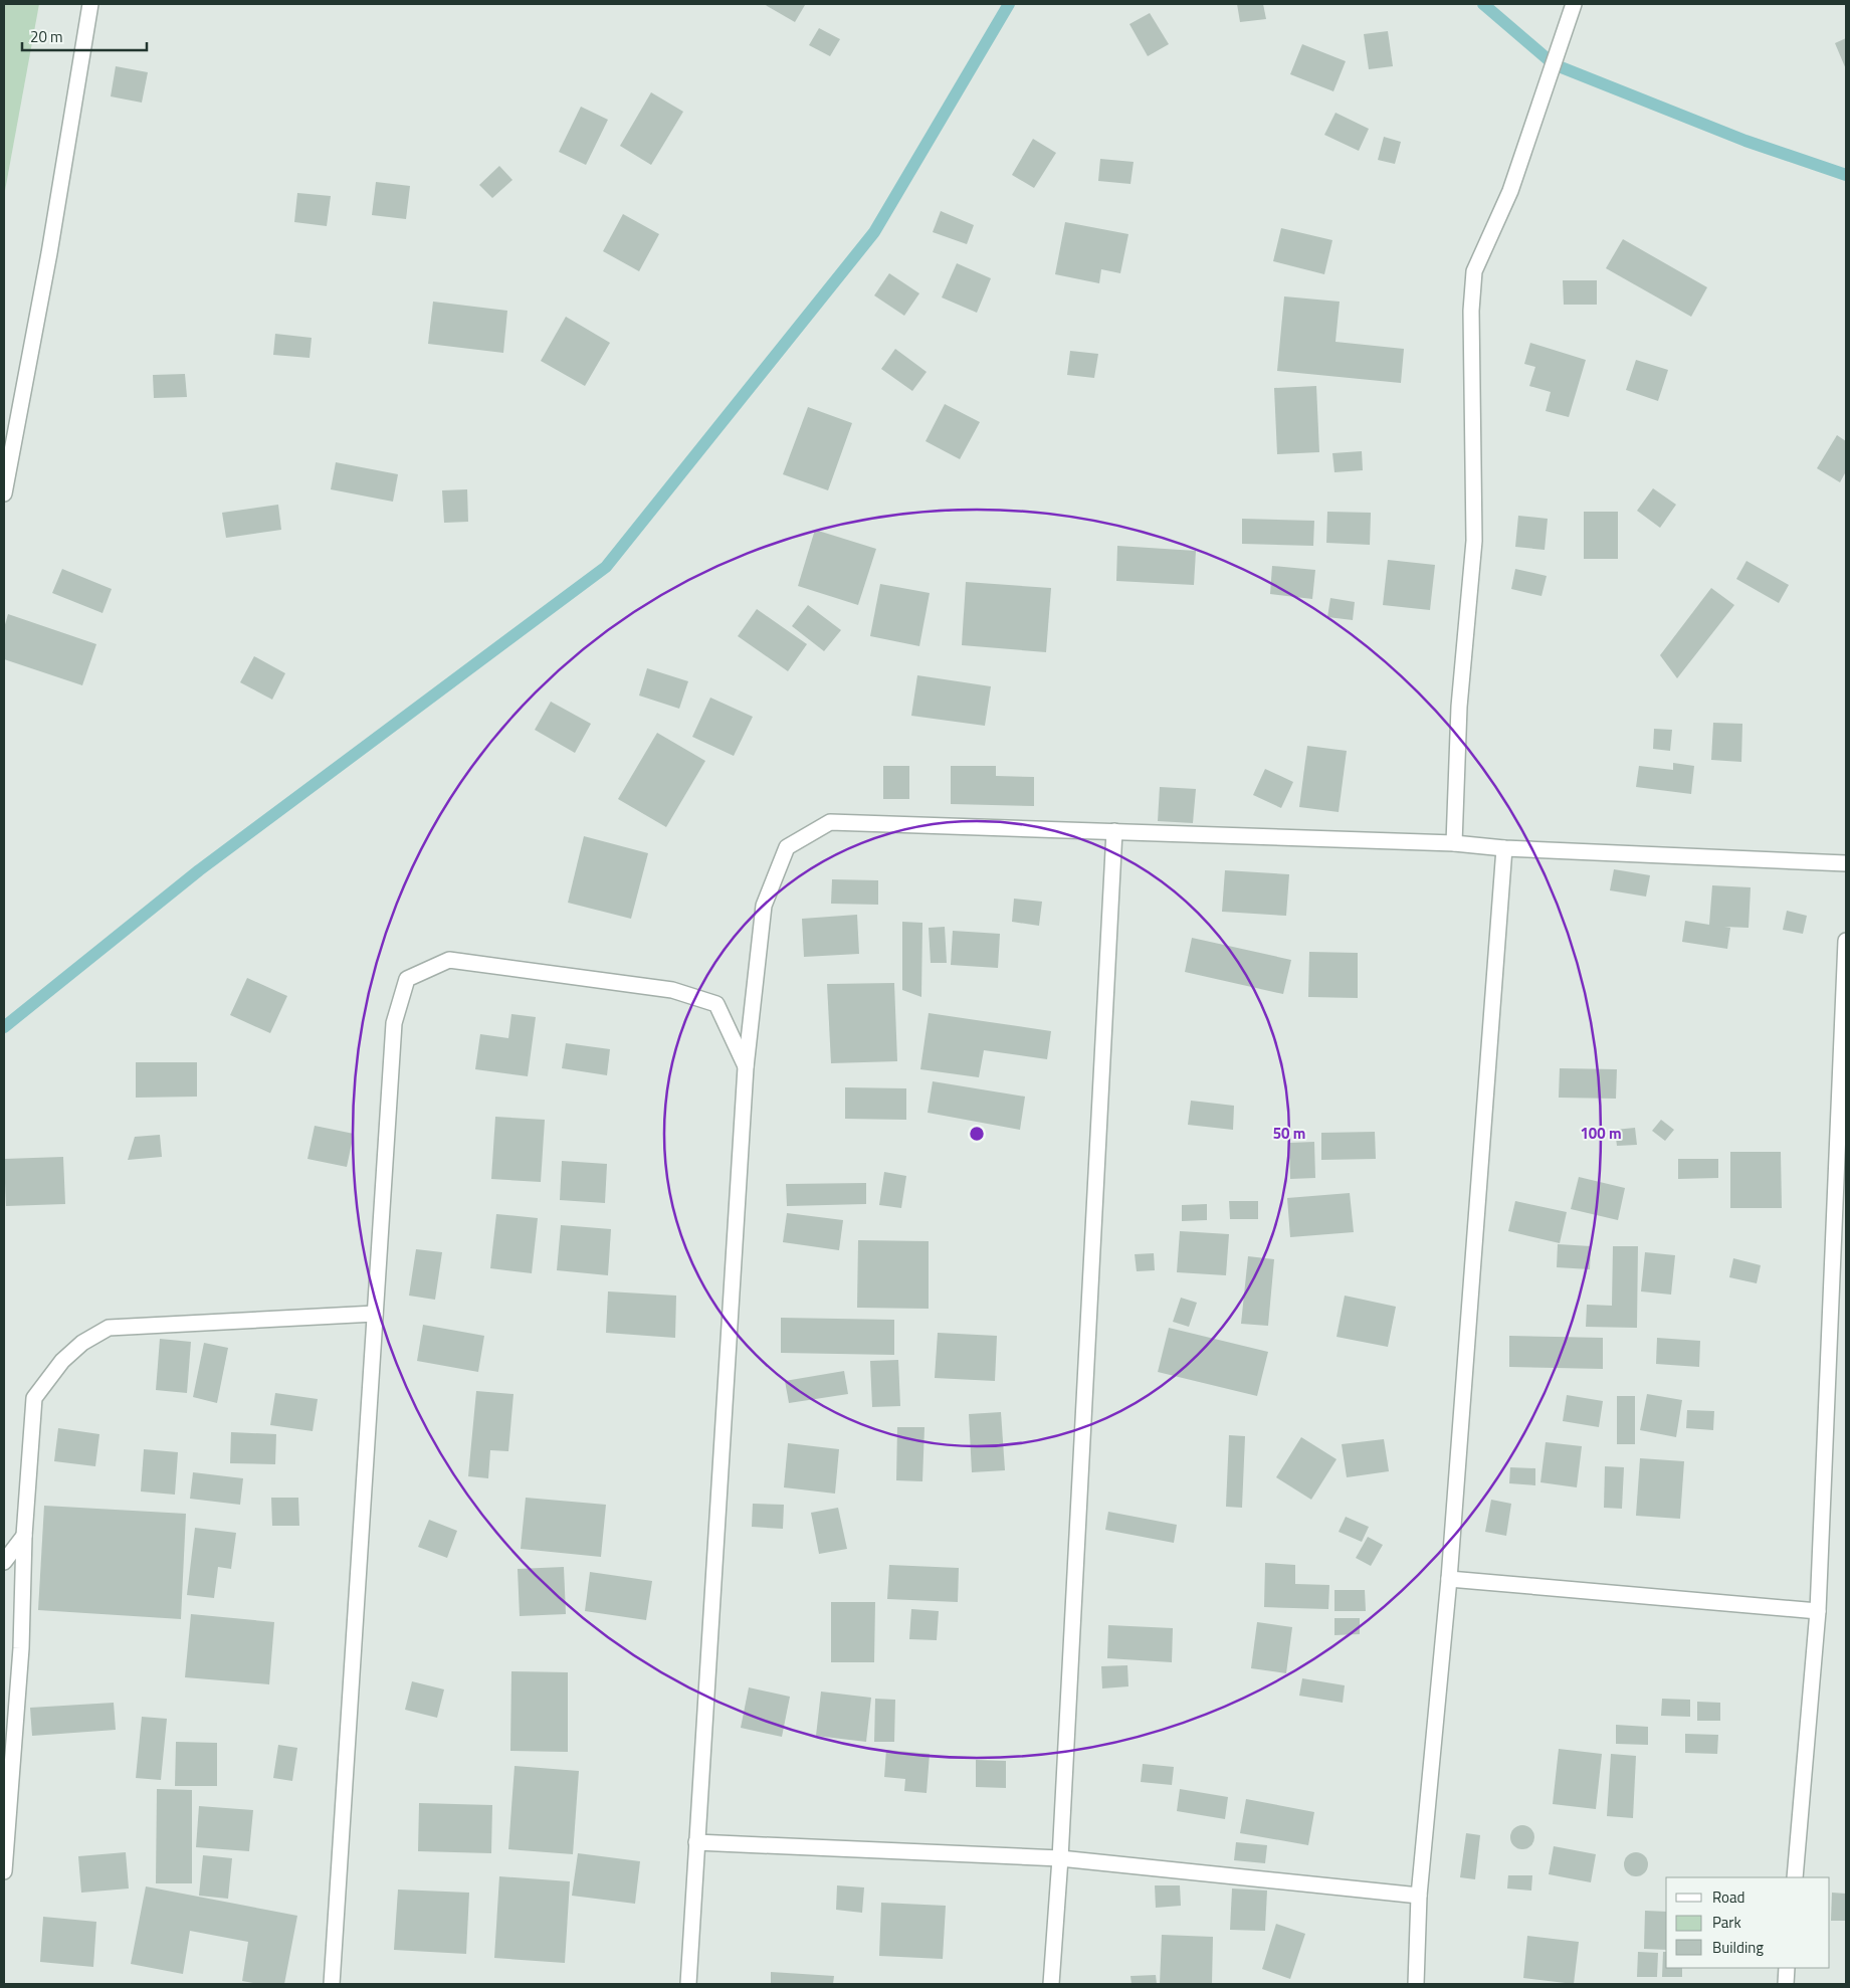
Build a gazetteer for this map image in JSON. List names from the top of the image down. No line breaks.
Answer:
{"legend":["Road","Park","Building"],"scale_bar":"20 m","rings":["50 m","100 m"]}
